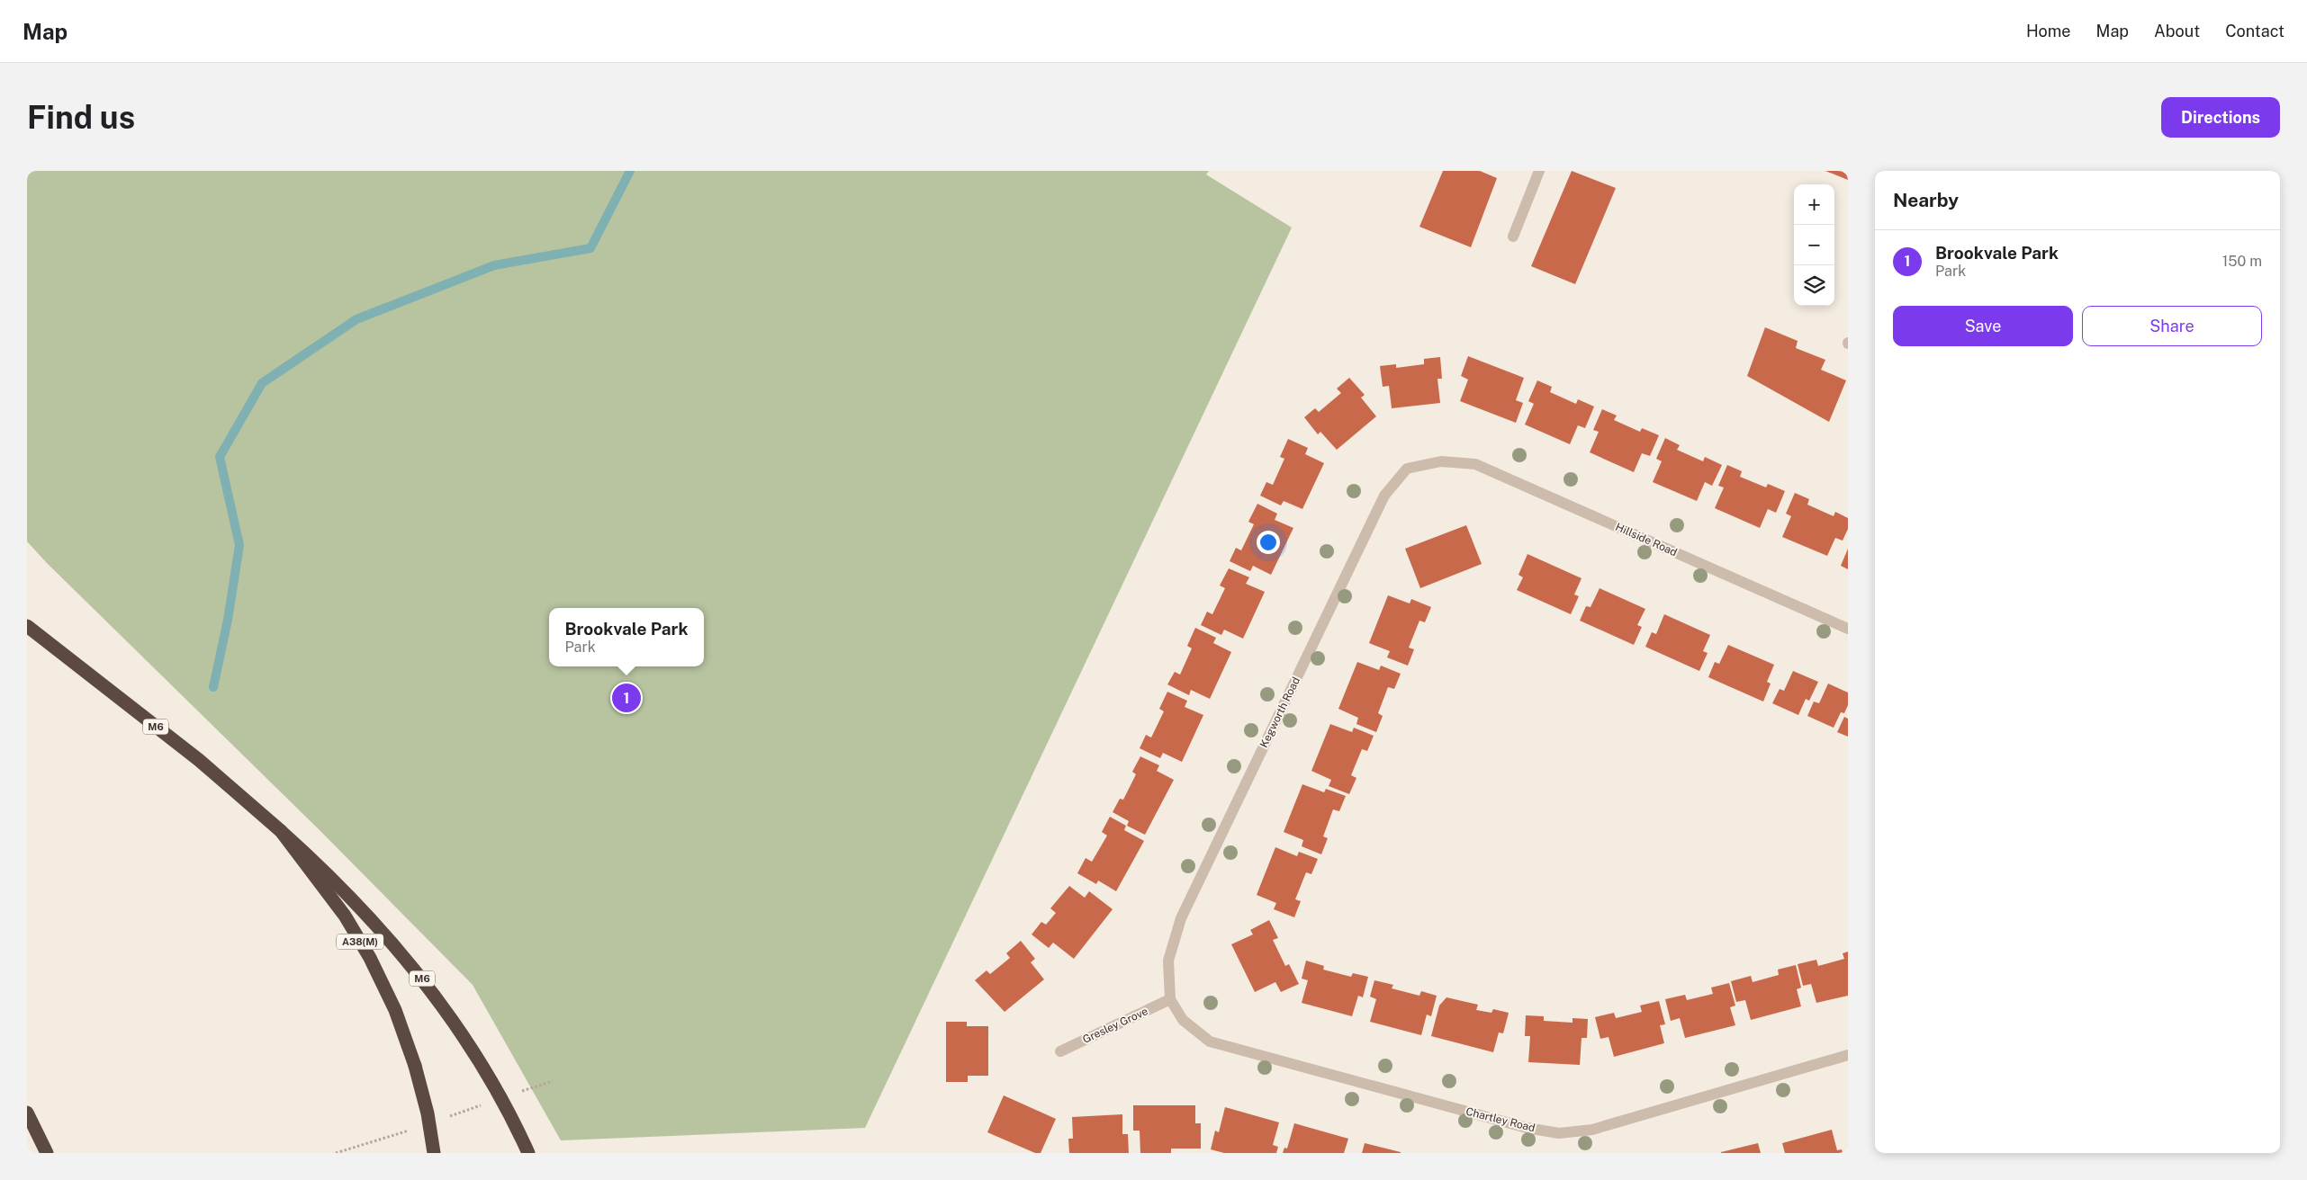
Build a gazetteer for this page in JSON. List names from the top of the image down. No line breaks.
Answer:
{"streets":{"highway":["M6","A38(M)"],"street":["Hillside Road","Kegworth Road","Gresley Grove","Chartley Road"]},"crossings":[["Hillside Road","Kegworth Road"],["Kegworth Road","Gresley Grove"],["Kegworth Road","Chartley Road"],["M6","A38(M)"],["Gresley Grove","Chartley Road"]],"page":{"header":"Map","nav":["Home","Map","About","Contact"],"buttons":["Directions",["Save","Share"]],"title":"Find us","heading":"Nearby","map_buttons":["+","−"],"list":[{"mark":"1","name":"Brookvale Park","note":"Park","value":"150 m"}],"popup":["Brookvale Park","Park"],"pins":"1"}}
